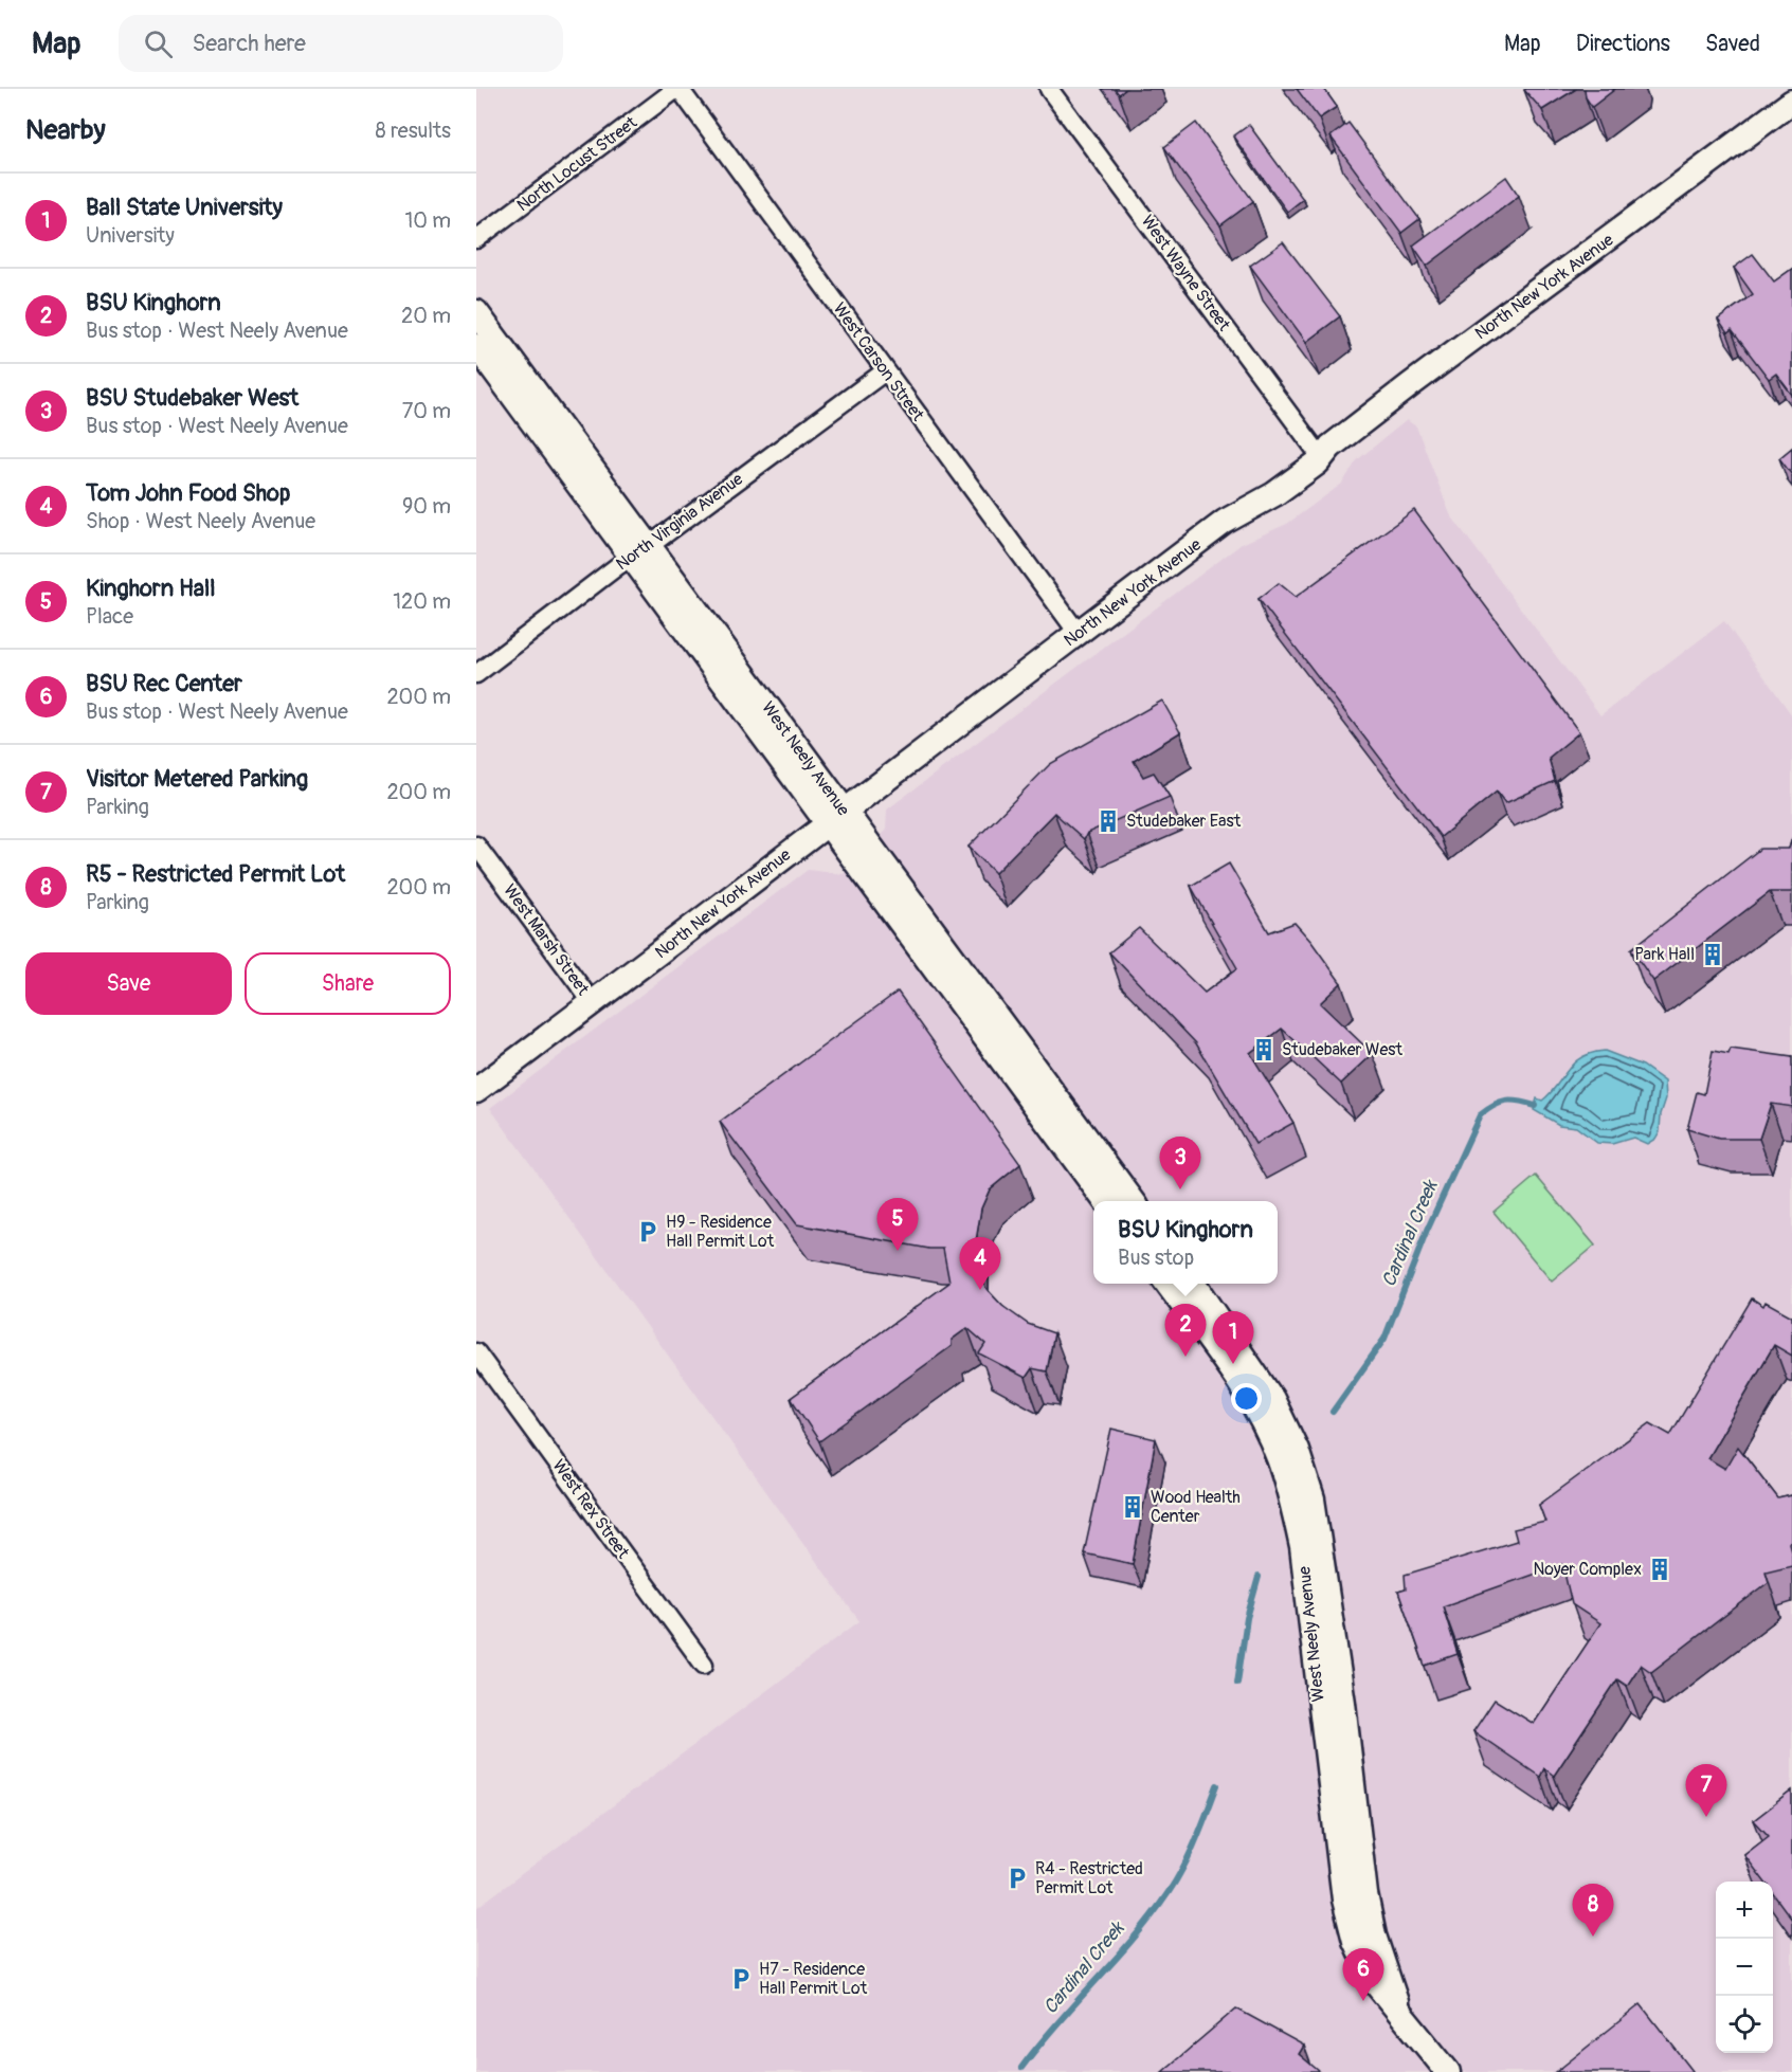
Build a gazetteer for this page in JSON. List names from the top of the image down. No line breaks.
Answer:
{"streets":{"street":["North Locust Street","West Wayne Street","North New York Avenue","West Carson Street","North Virginia Avenue","West Neely Avenue","West Marsh Street","West Rex Street"]},"crossings":[["North Locust Street","West Carson Street"],["West Wayne Street","North New York Avenue"],["North New York Avenue","West Carson Street"],["North New York Avenue","West Neely Avenue"],["North New York Avenue","West Marsh Street"],["West Carson Street","North Virginia Avenue"],["North Virginia Avenue","West Neely Avenue"]],"water":["Cardinal Creek"],"places":{"building":["Studebaker East","Park Hall","Studebaker West","Wood Health Center","Noyer Complex"],"parking":["H9 - Residence Hall Permit Lot","R4 - Restricted Permit Lot","H7 - Residence Hall Permit Lot"]},"page":{"header":"Map","search":"Search here","nav":["Map","Directions","Saved"],"heading":["Nearby","8 results"],"list":[{"mark":"1","name":"Ball State University","note":"University","value":"10 m"},{"mark":"2","name":"BSU Kinghorn","note":"Bus stop · West Neely Avenue","value":"20 m"},{"mark":"3","name":"BSU Studebaker West","note":"Bus stop · West Neely Avenue","value":"70 m"},{"mark":"4","name":"Tom John Food Shop","note":"Shop · West Neely Avenue","value":"90 m"},{"mark":"5","name":"Kinghorn Hall","note":"Place","value":"120 m"},{"mark":"6","name":"BSU Rec Center","note":"Bus stop · West Neely Avenue","value":"200 m"},{"mark":"7","name":"Visitor Metered Parking","note":"Parking","value":"200 m"},{"mark":"8","name":"R5 - Restricted Permit Lot","note":"Parking","value":"200 m"}],"buttons":["Save","Share"],"pins":["3","5","4","2","1","7","8","6"],"popup":["BSU Kinghorn","Bus stop"],"map_buttons":["+","−"]}}
